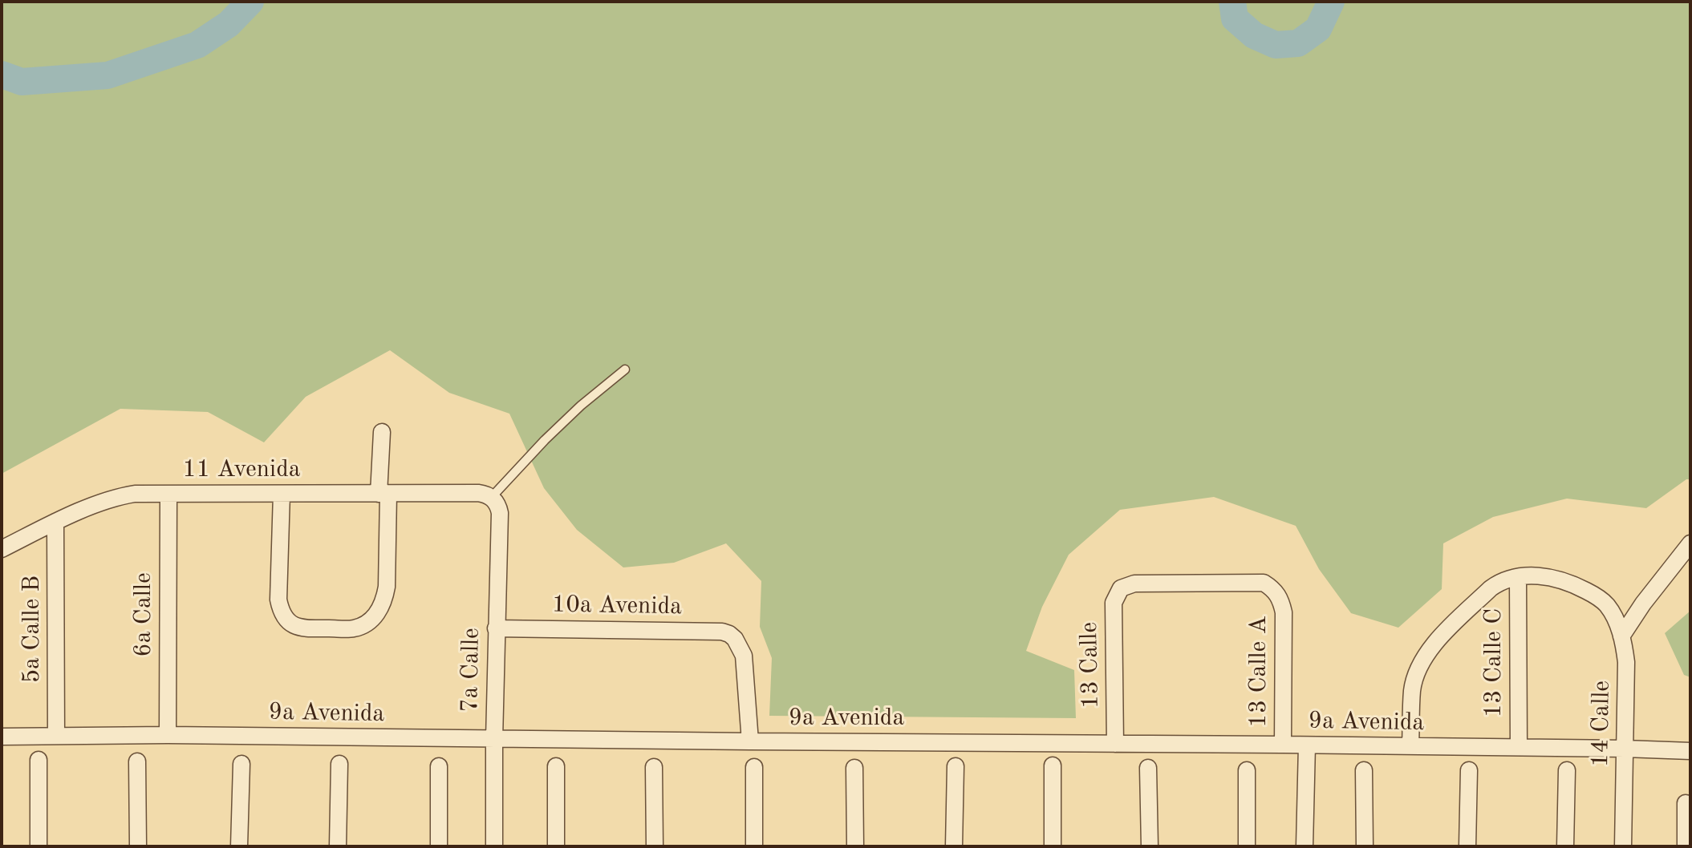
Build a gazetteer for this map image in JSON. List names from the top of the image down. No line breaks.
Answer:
{"streets":{"street":["11 Avenida","10a Avenida","6a Calle","5a Calle B","13 Calle C","13 Calle","7a Calle","13 Calle A","9a Avenida","14 Calle"]},"crossings":[["11 Avenida","6a Calle"],["11 Avenida","5a Calle B"],["11 Avenida","7a Calle"],["10a Avenida","7a Calle"],["10a Avenida","9a Avenida"],["6a Calle","9a Avenida"],["5a Calle B","9a Avenida"],["13 Calle C","9a Avenida"],["13 Calle C","14 Calle"],["13 Calle","13 Calle A"],["13 Calle","9a Avenida"],["7a Calle","9a Avenida"],["13 Calle A","9a Avenida"],["9a Avenida","14 Calle"]]}
